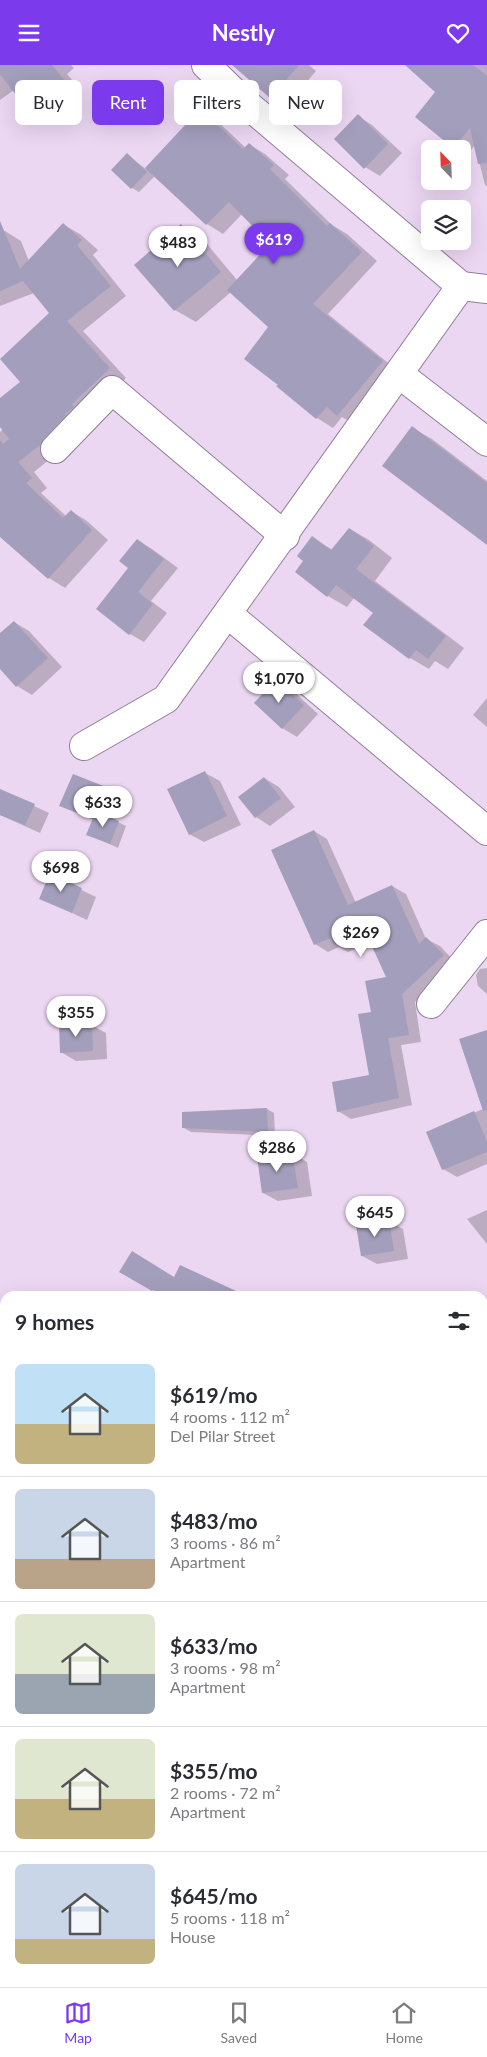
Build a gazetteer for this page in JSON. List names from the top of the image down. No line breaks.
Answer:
{"north":"top left","page":{"header":"Nestly","chip":["Buy","Rent","Filters","New"],"price":["$619","$483","$1,070","$633","$698","$269","$355","$286","$645"],"heading":"9 homes","list":[{"name":"$619/mo","note":"4 rooms · 112 m² · Del Pilar Street"},{"name":"$483/mo","note":"3 rooms · 86 m² · Apartment"},{"name":"$633/mo","note":"3 rooms · 98 m² · Apartment"},{"name":"$355/mo","note":"2 rooms · 72 m² · Apartment"},{"name":"$645/mo","note":"5 rooms · 118 m² · House"}],"tabs":["Map","Saved","Home"]}}
